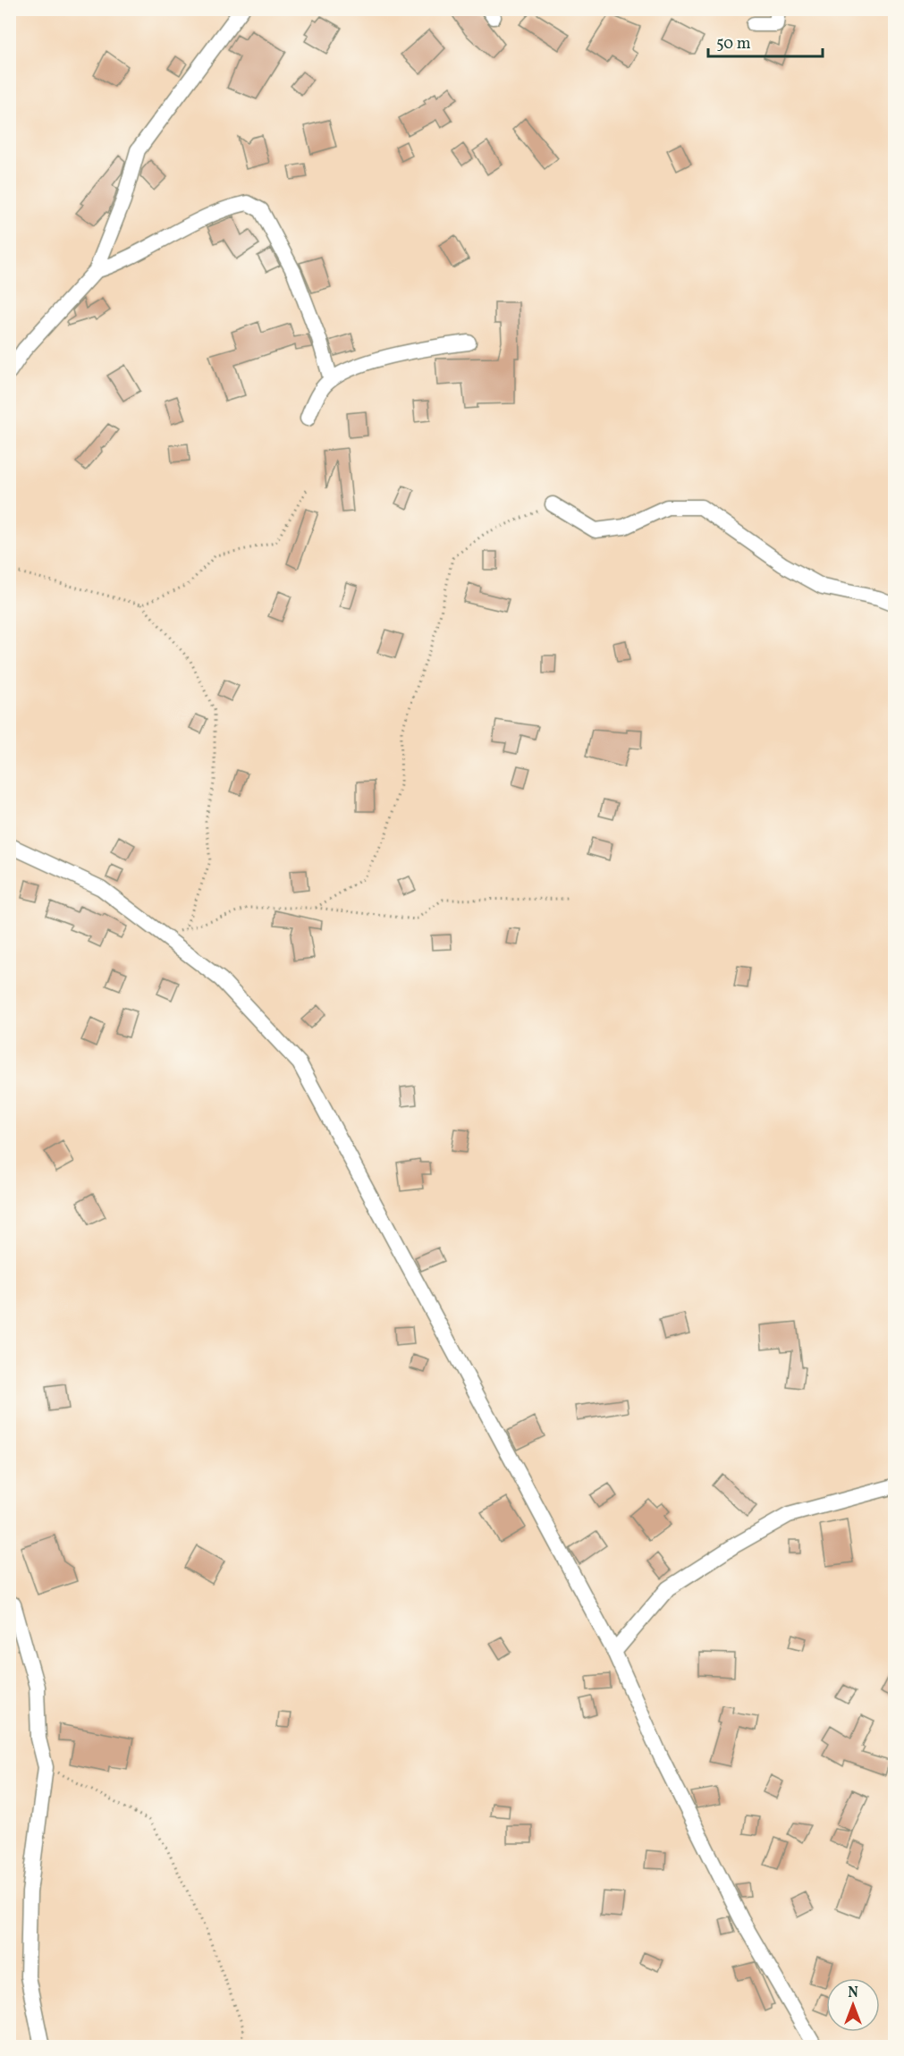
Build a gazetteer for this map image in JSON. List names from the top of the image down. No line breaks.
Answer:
{"scale_bar":"50 m","north":"top"}
